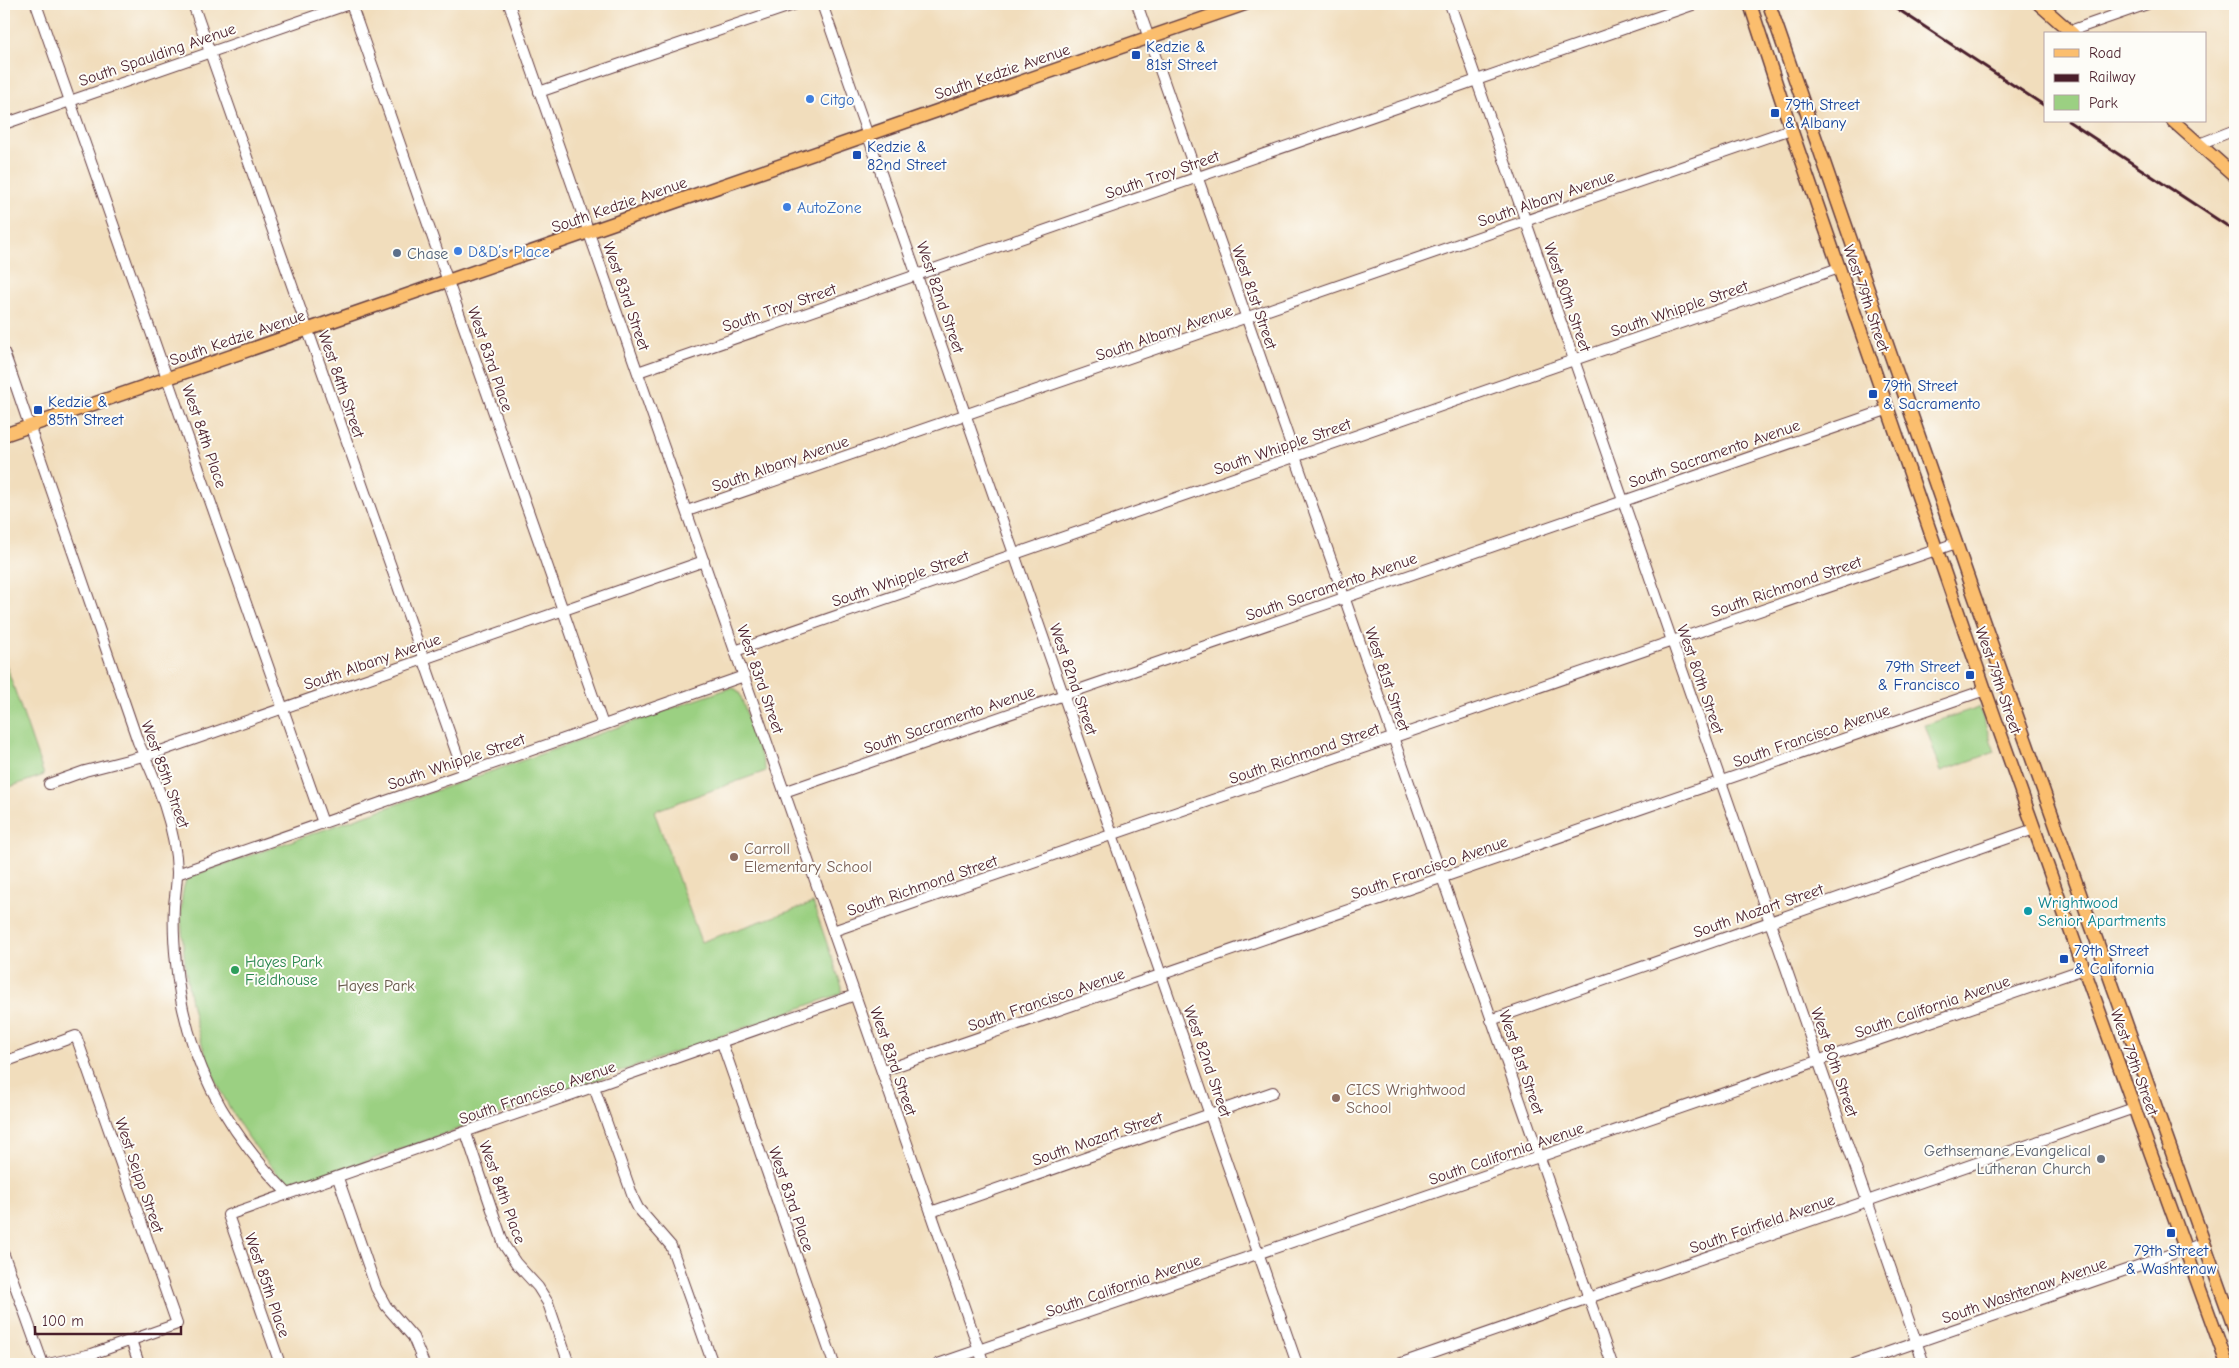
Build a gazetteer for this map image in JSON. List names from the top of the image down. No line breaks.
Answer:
{"streets":{"main road":["South Kedzie Avenue","West 79th Street"],"street":["South Spaulding Avenue","South Troy Street","South Albany Avenue","West 83rd Street","West 82nd Street","West 81st Street","West 80th Street","South Whipple Street","West 83rd Place","West 84th Street","West 84th Place","South Sacramento Avenue","South Richmond Street","South Francisco Avenue","West 85th Street","South Mozart Street","South California Avenue","West Seipp Street","South Fairfield Avenue","West 85th Place","South Washtenaw Avenue"]},"crossings":[["South Spaulding Avenue","West 83rd Place"],["South Spaulding Avenue","West 84th Street"],["South Spaulding Avenue","West 84th Place"],["South Kedzie Avenue","West 83rd Street"],["South Kedzie Avenue","West 82nd Street"],["South Kedzie Avenue","West 81st Street"],["South Kedzie Avenue","West 83rd Place"],["South Kedzie Avenue","West 84th Street"],["South Kedzie Avenue","West 84th Place"],["South Kedzie Avenue","West 85th Street"],["South Troy Street","West 83rd Street"],["South Troy Street","West 82nd Street"],["South Troy Street","West 81st Street"],["South Troy Street","West 80th Street"],["South Albany Avenue","West 83rd Street"],["South Albany Avenue","West 82nd Street"],["South Albany Avenue","West 81st Street"],["South Albany Avenue","West 80th Street"],["South Albany Avenue","West 79th Street"],["South Albany Avenue","West 83rd Place"],["South Albany Avenue","West 84th Street"],["South Albany Avenue","West 84th Place"],["South Albany Avenue","West 85th Street"],["West 83rd Street","South Whipple Street"],["West 83rd Street","South Sacramento Avenue"],["West 83rd Street","South Richmond Street"],["West 83rd Street","South Francisco Avenue"],["West 83rd Street","South Mozart Street"],["West 83rd Street","South California Avenue"],["West 82nd Street","South Whipple Street"],["West 82nd Street","South Sacramento Avenue"],["West 82nd Street","South Richmond Street"],["West 82nd Street","South Francisco Avenue"],["West 82nd Street","South Mozart Street"],["West 82nd Street","South California Avenue"],["West 81st Street","South Whipple Street"],["West 81st Street","South Sacramento Avenue"],["West 81st Street","South Richmond Street"],["West 81st Street","South Francisco Avenue"],["West 81st Street","South Mozart Street"],["West 81st Street","South California Avenue"],["West 81st Street","South Fairfield Avenue"],["West 80th Street","South Whipple Street"],["West 80th Street","South Sacramento Avenue"],["West 80th Street","South Richmond Street"],["West 80th Street","South Francisco Avenue"],["West 80th Street","South Mozart Street"],["West 80th Street","South California Avenue"],["West 80th Street","South Fairfield Avenue"],["West 80th Street","South Washtenaw Avenue"],["West 79th Street","South Whipple Street"],["West 79th Street","South Sacramento Avenue"],["West 79th Street","South Richmond Street"],["West 79th Street","South Francisco Avenue"],["West 79th Street","South Mozart Street"],["West 79th Street","South California Avenue"],["West 79th Street","South Fairfield Avenue"],["West 79th Street","South Washtenaw Avenue"],["South Whipple Street","West 83rd Place"],["South Whipple Street","West 84th Street"],["South Whipple Street","West 84th Place"],["South Whipple Street","West 85th Street"],["West 83rd Place","South Francisco Avenue"],["West 84th Place","South Francisco Avenue"],["South Francisco Avenue","West 85th Street"],["South Francisco Avenue","West 85th Place"]],"parks":["Hayes Park"],"places":{"transit":["Kedzie & 81st Street","79th Street & Albany","Kedzie & 82nd Street","79th Street & Sacramento","Kedzie & 85th Street","79th Street & Francisco","79th Street & California","79th Street & Washtenaw"],"other":["Citgo","AutoZone","D&D’s Place","Chase","Carroll Elementary School","Wrightwood Senior Apartments","Hayes Park Fieldhouse","CICS Wrightwood School","Gethsemane Evangelical Lutheran Church"]},"legend":["Road","Railway","Park"],"scale_bar":"100 m"}
